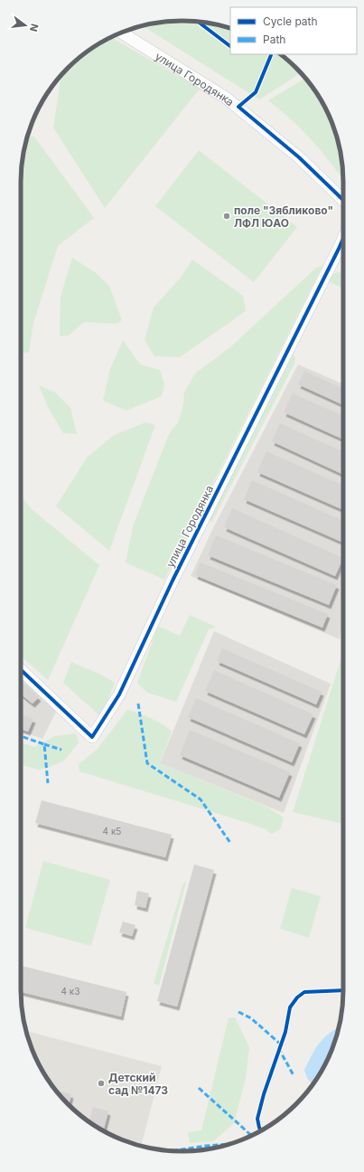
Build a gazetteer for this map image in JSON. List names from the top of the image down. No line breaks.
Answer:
{"streets":{"street":["улица Городянка"]},"places":["поле \"Зябликово\" ЛФЛ ЮАО","Детский сад №1473"],"house_numbers":["4 к5","4 к3"],"legend":["Cycle path","Path"],"north":"right"}
